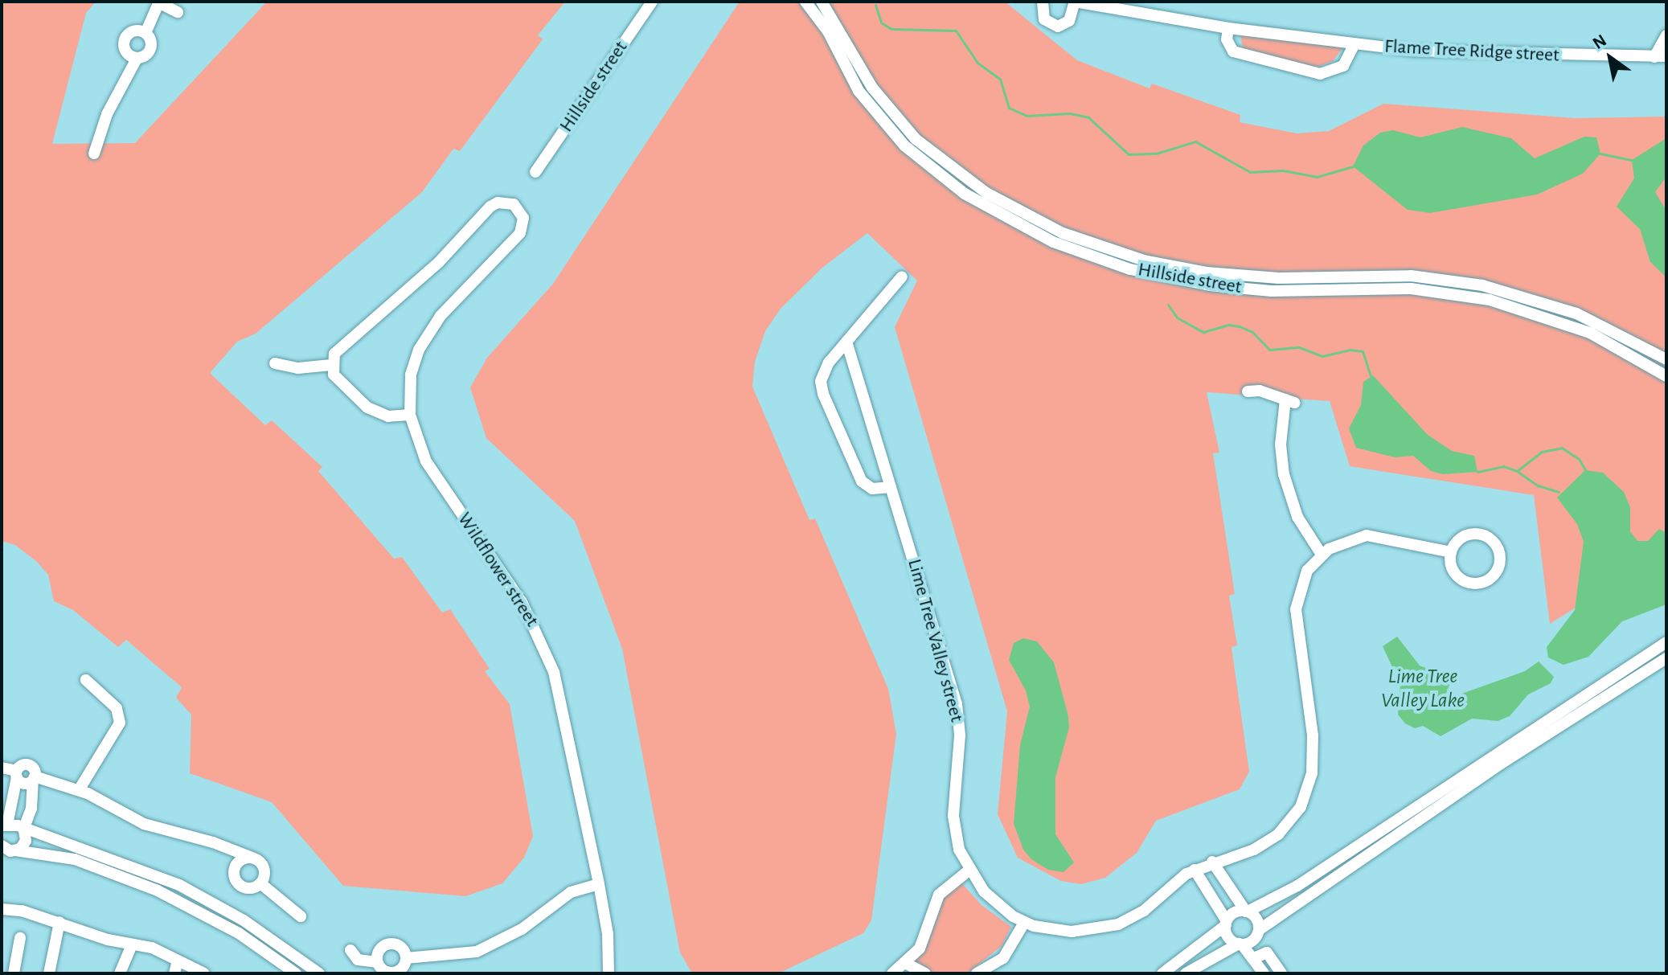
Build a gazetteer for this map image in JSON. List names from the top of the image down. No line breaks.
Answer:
{"streets":{"street":["Flame Tree Ridge street","Hillside street","Wildflower street","Lime Tree Valley street"]},"water":["Lime Tree Valley Lake"],"north":"top left"}
